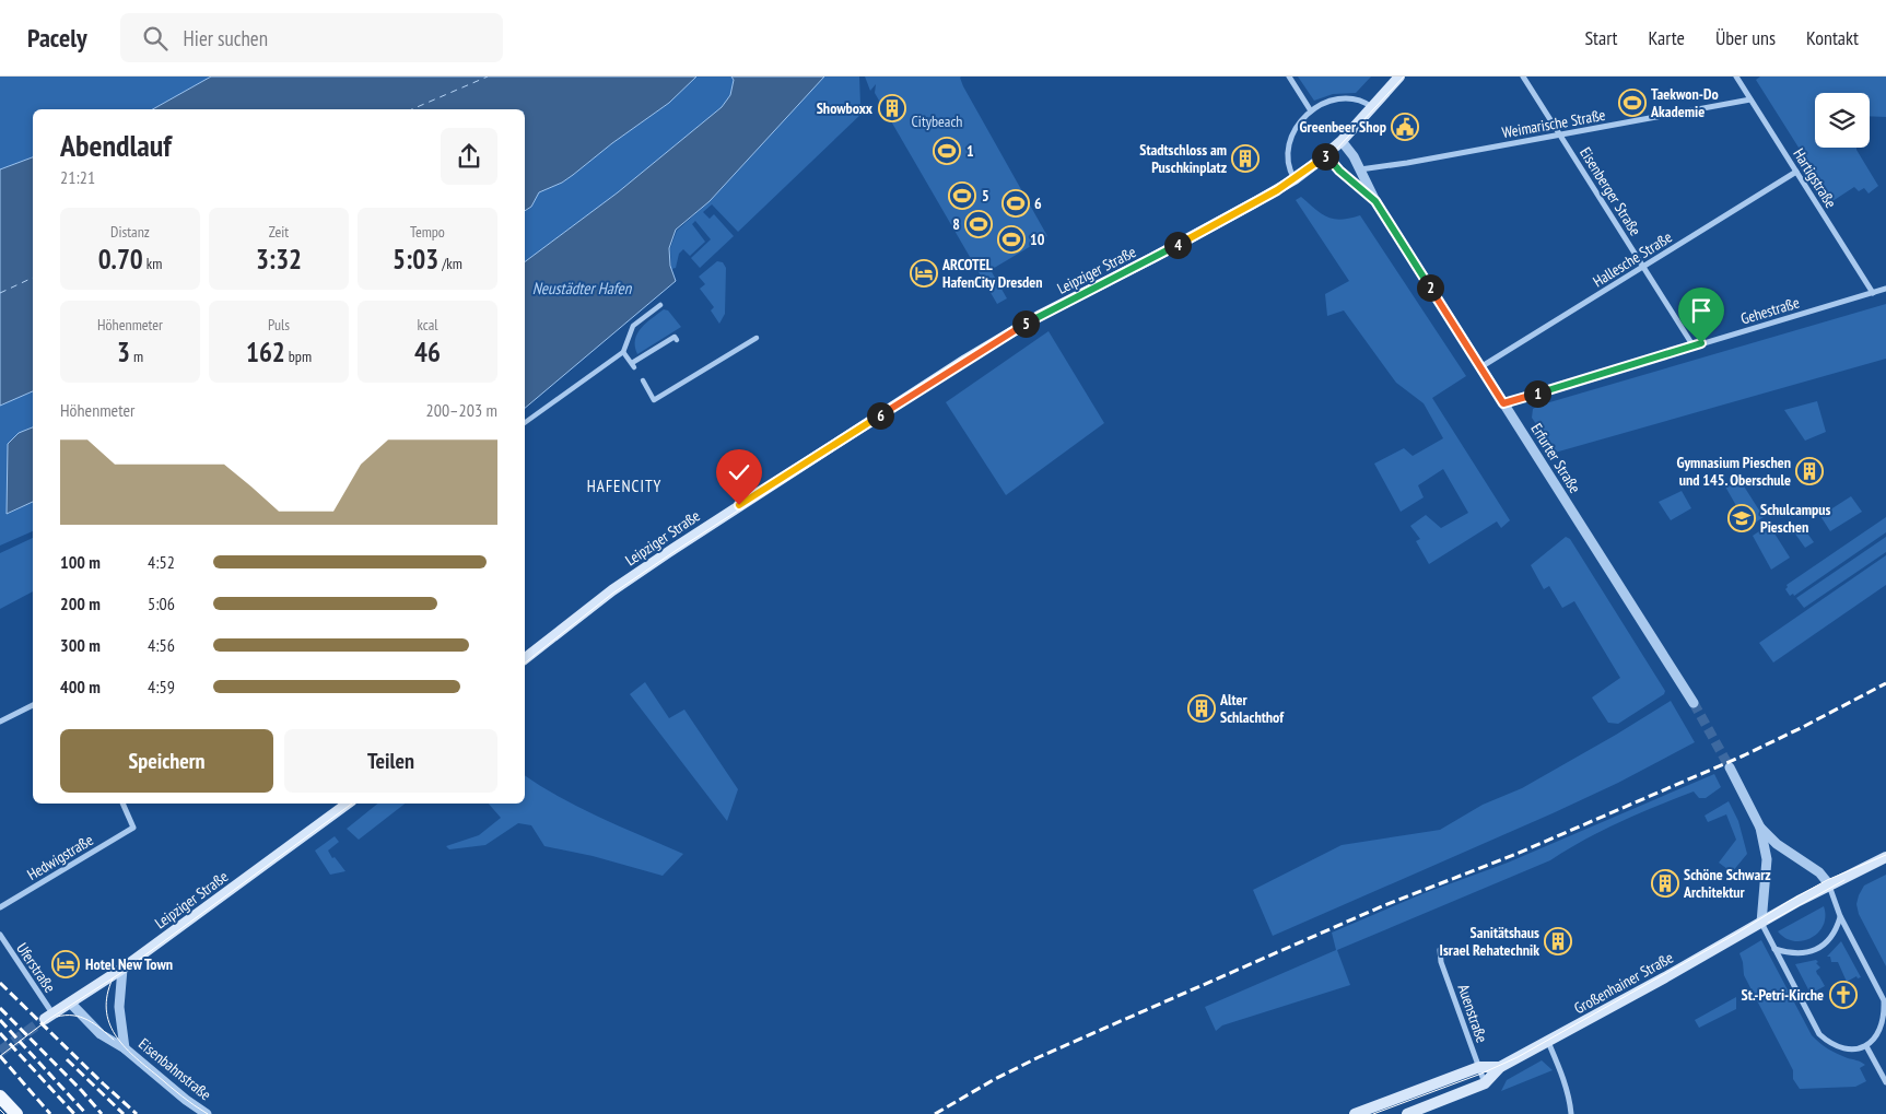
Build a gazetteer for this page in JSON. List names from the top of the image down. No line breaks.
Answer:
{"streets":{"main road":["Leipziger Straße","Großenhainer Straße"],"street":["Weimarische Straße","Hartigstraße","Eisenberger Straße","Hallesche Straße","Gehestraße","Erfurter Straße","Hedwigstraße","Uferstraße","Auenstraße","Eisenbahnstraße"]},"crossings":[["Weimarische Straße","Hartigstraße"],["Weimarische Straße","Eisenberger Straße"],["Weimarische Straße","Erfurter Straße"],["Hartigstraße","Hallesche Straße"],["Hartigstraße","Gehestraße"],["Eisenberger Straße","Hallesche Straße"],["Eisenberger Straße","Gehestraße"],["Hallesche Straße","Erfurter Straße"],["Leipziger Straße","Erfurter Straße"],["Leipziger Straße","Uferstraße"],["Leipziger Straße","Eisenbahnstraße"],["Gehestraße","Erfurter Straße"],["Großenhainer Straße","Auenstraße"]],"districts":["HAFENCITY"],"water":["Neustädter Hafen"],"parks":["Citybeach"],"places":{"sports":["Taekwon-Do Akademie","1","5","6","8","10"],"building":["Showboxx","Stadtschloss am Puschkinplatz","Gymnasium Pieschen und 145. Oberschule","Alter Schlachthof","Schöne Schwarz Architektur","Sanitätshaus Israel Rehatechnik"],"public building":["Greenbeer Shop"],"hotel":["ARCOTEL HafenCity Dresden","Hotel New Town"],"school or university":["Schulcampus Pieschen"],"church":["St.-Petri-Kirche"]},"page":{"header":"Pacely","search":"Hier suchen","nav":["Start","Karte","Über uns","Kontakt"],"heading":["Abendlauf","21:21"],"pins":["3","4","2","5","1","6"],"stats":[["Distanz","0.70 km"],["Zeit","3:32"],["Tempo","5:03 /km"],["Höhenmeter","3 m"],["Puls","162 bpm"],["kcal","46"]],"chart":["Höhenmeter","200–203 m"],"list":[{"name":"100 m","note":"4:52"},{"name":"200 m","note":"5:06"},{"name":"300 m","note":"4:56"},{"name":"400 m","note":"4:59"}],"buttons":["Speichern","Teilen"]}}
